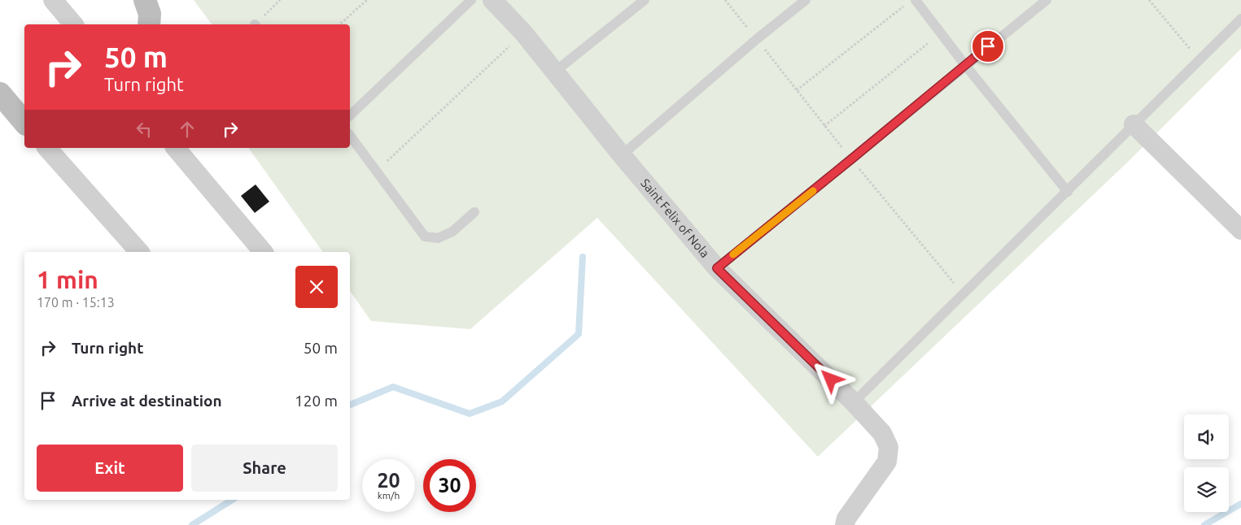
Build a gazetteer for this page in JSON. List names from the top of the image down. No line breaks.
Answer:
{"streets":{"street":["Saint Felix of Nola"]},"page":{"turn":["50 m","Turn right"],"heading":["1 min","170 m · 15:13"],"list":[{"name":"Turn right","value":"50 m"},{"name":"Arrive at destination","value":"120 m"}],"buttons":["Exit","Share"],"speed":"20 km/h","limit":"30"}}
